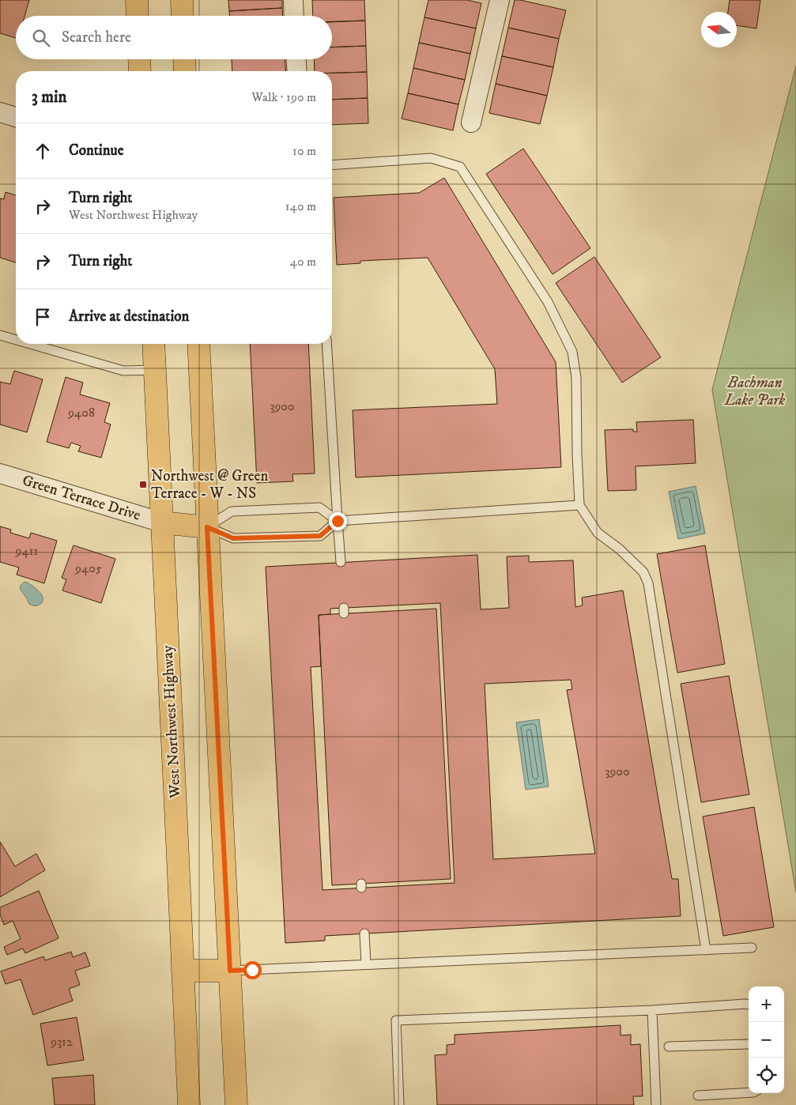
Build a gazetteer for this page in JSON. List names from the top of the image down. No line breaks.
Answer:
{"streets":{"main road":["West Northwest Highway"],"street":["Green Terrace Drive"]},"crossings":[["Green Terrace Drive","West Northwest Highway"]],"parks":["Bachman Lake Park"],"places":{"transit":["Northwest @ Green Terrace - W - NS"]},"house_numbers":["3900","9408","9411","9405","3900","9312"],"north":"left","page":{"search":"Search here","heading":["3 min","Walk · 190 m"],"list":[["Continue","10 m"],["Turn right","West Northwest Highway","140 m"],["Turn right","40 m"],"Arrive at destination"],"map_buttons":["+","−"]}}
